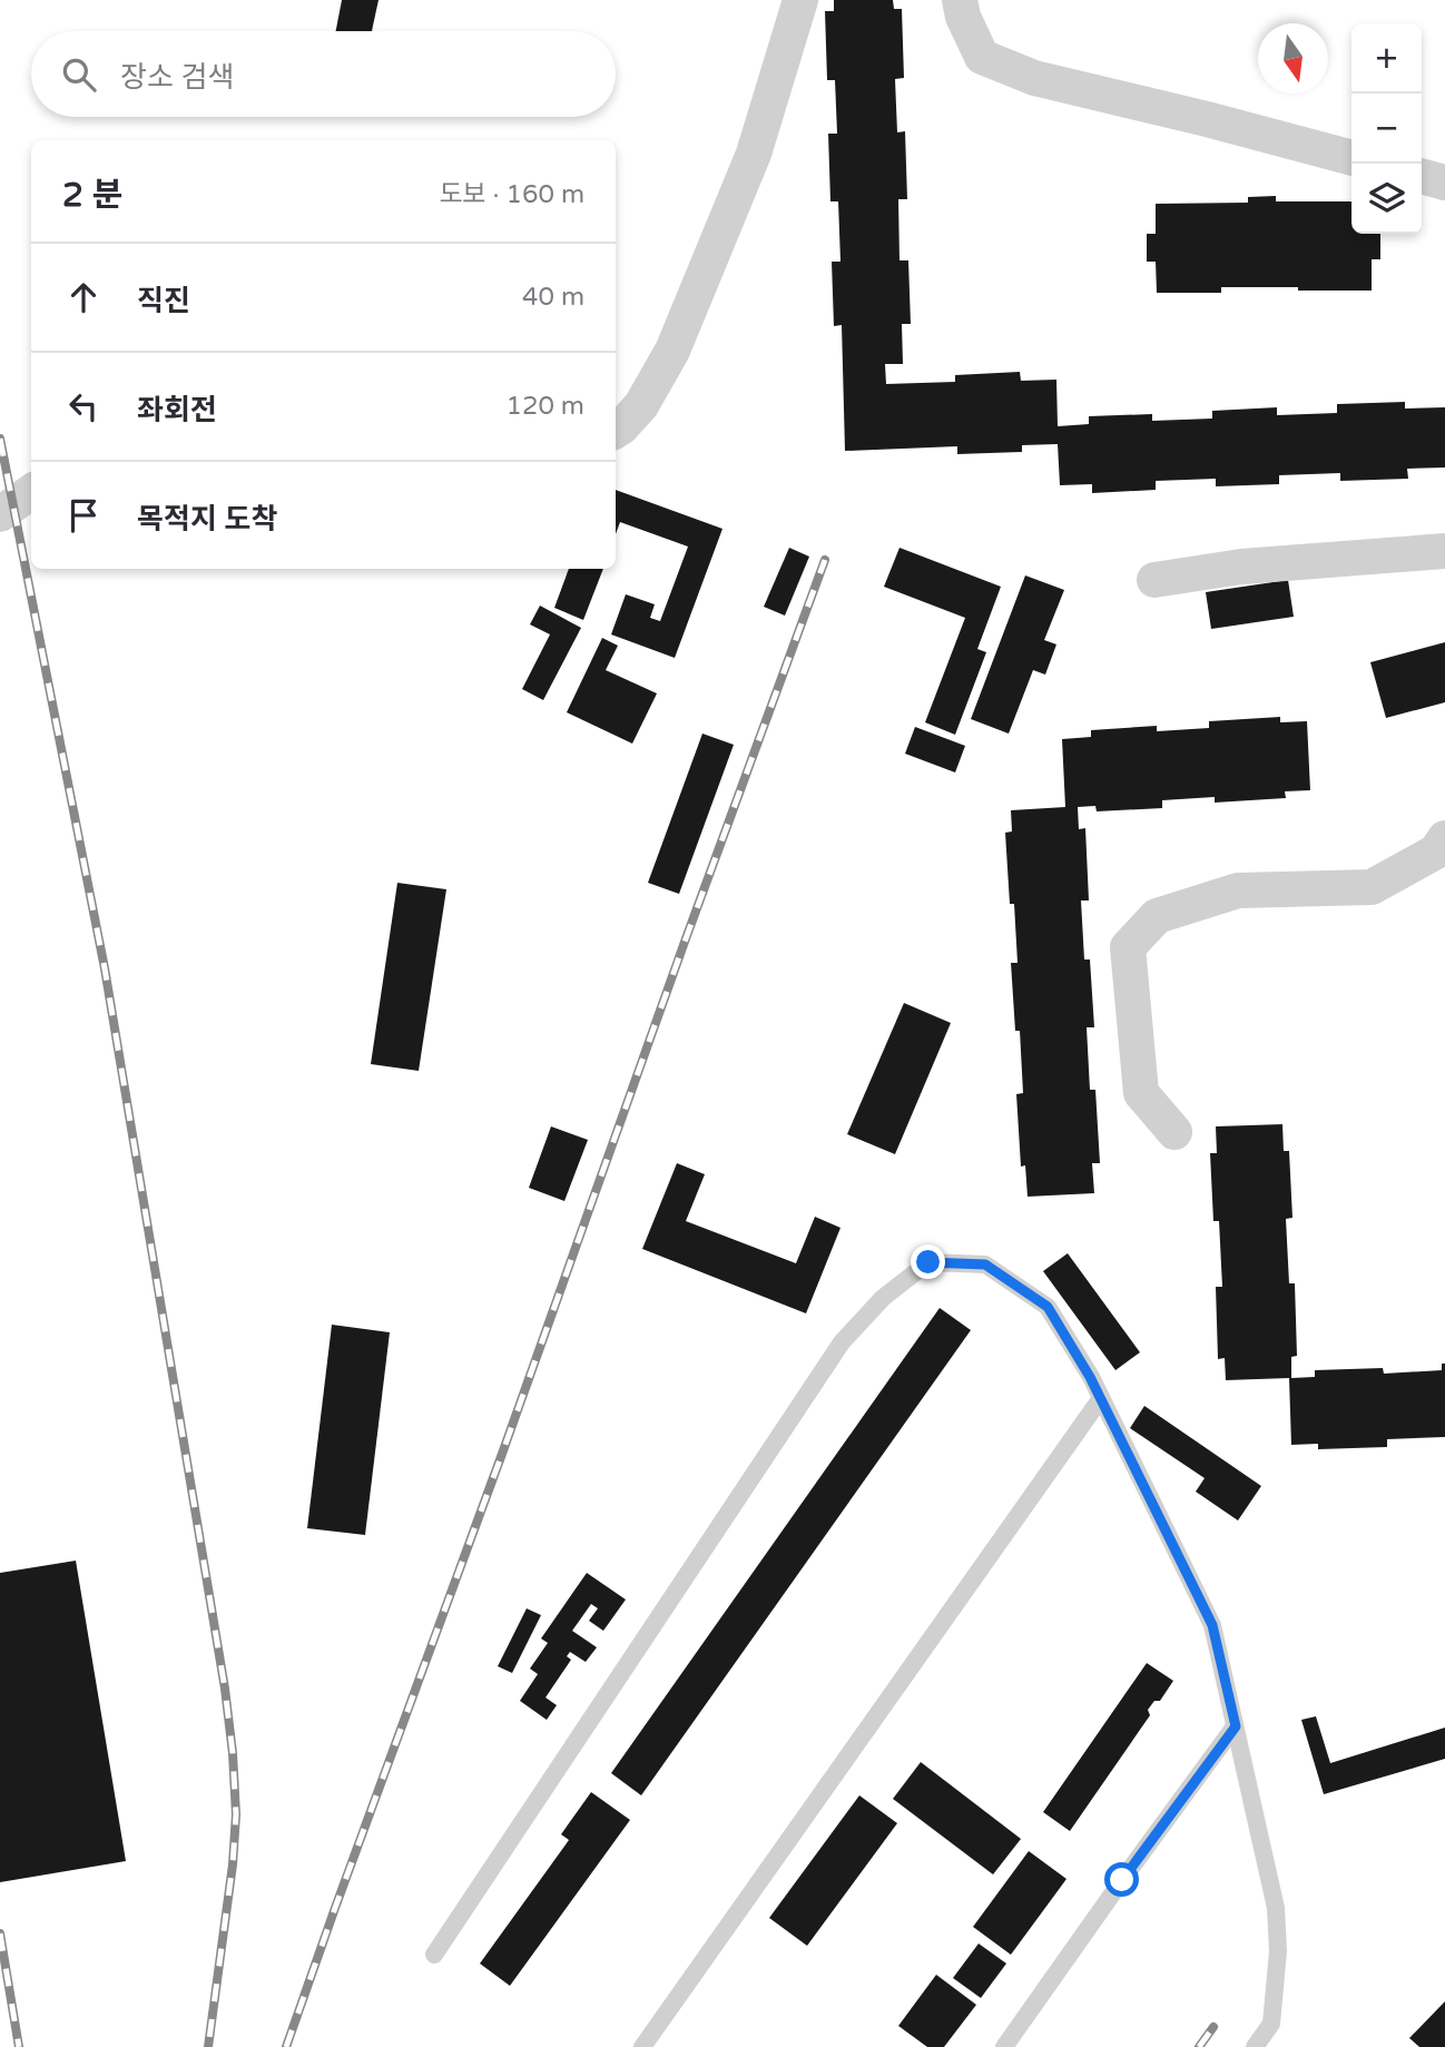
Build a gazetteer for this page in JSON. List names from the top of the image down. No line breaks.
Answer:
{"north":"bottom","page":{"map_buttons":["+","−"],"search":"장소 검색","heading":["2 분","도보 · 160 m"],"list":[["직진","40 m"],["좌회전","120 m"],"목적지 도착"]}}
